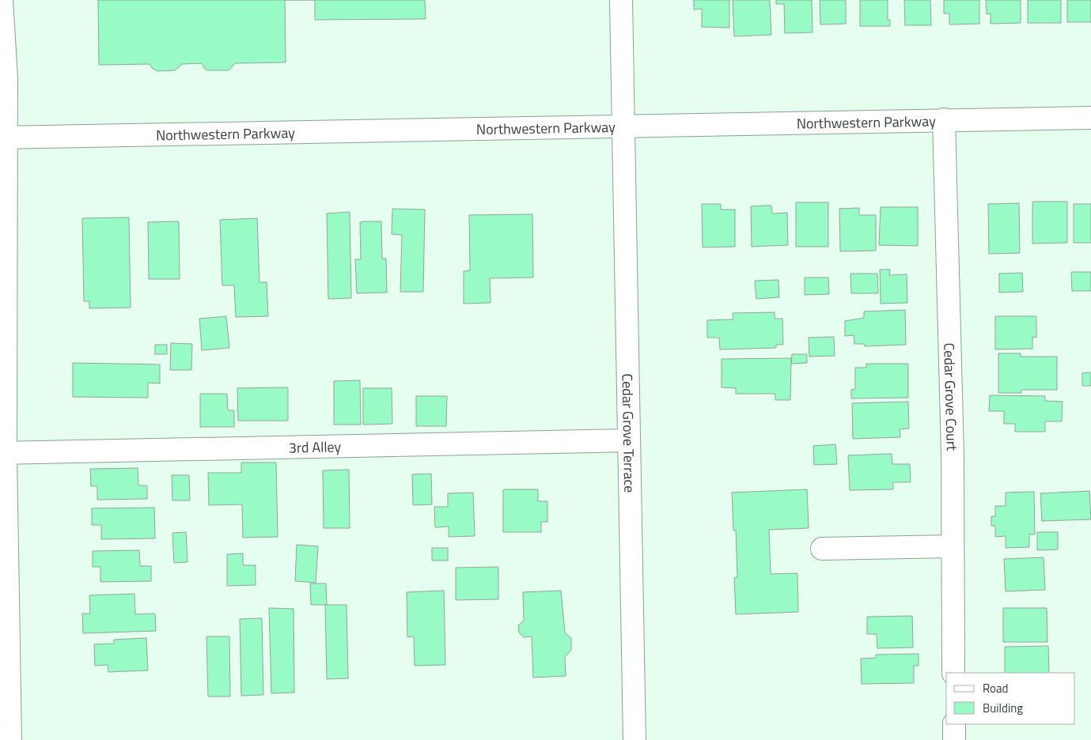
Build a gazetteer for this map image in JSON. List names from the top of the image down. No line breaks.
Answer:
{"streets":{"street":["Northwestern Parkway","Cedar Grove Court","Cedar Grove Terrace","3rd Alley"]},"crossings":[["Northwestern Parkway","Cedar Grove Court"],["Northwestern Parkway","Cedar Grove Terrace"],["Cedar Grove Terrace","3rd Alley"]],"legend":["Road","Building"]}
